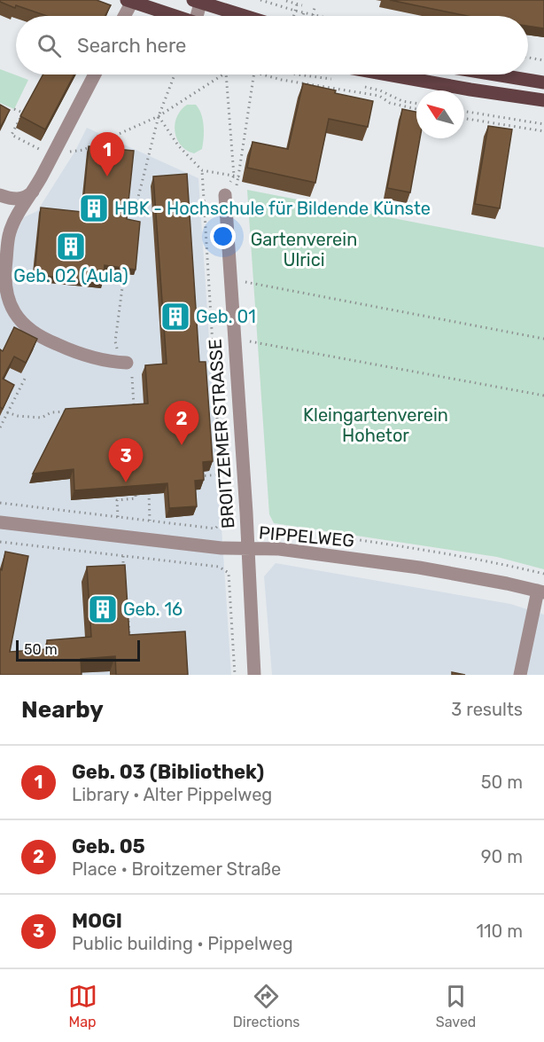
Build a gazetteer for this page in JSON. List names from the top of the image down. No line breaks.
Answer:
{"streets":{"street":["BROITZEMER STRASSE","PIPPELWEG"]},"crossings":[["BROITZEMER STRASSE","PIPPELWEG"]],"parks":["Gartenverein Ulrici","Kleingartenverein Hohetor"],"places":{"building":["HBK - Hochschule für Bildende Künste","Geb. 02 (Aula)","Geb. 01","Geb. 16"]},"scale_bar":"50 m","north":"top left","page":{"search":"Search here","pins":["1","2","3"],"scale":"50 m","heading":["Nearby","3 results"],"list":[{"mark":"1","name":"Geb. 03 (Bibliothek)","note":"Library · Alter Pippelweg","value":"50 m"},{"mark":"2","name":"Geb. 05","note":"Place · Broitzemer Straße","value":"90 m"},{"mark":"3","name":"MOGI","note":"Public building · Pippelweg","value":"110 m"}],"nav":["Map","Directions","Saved"]}}
